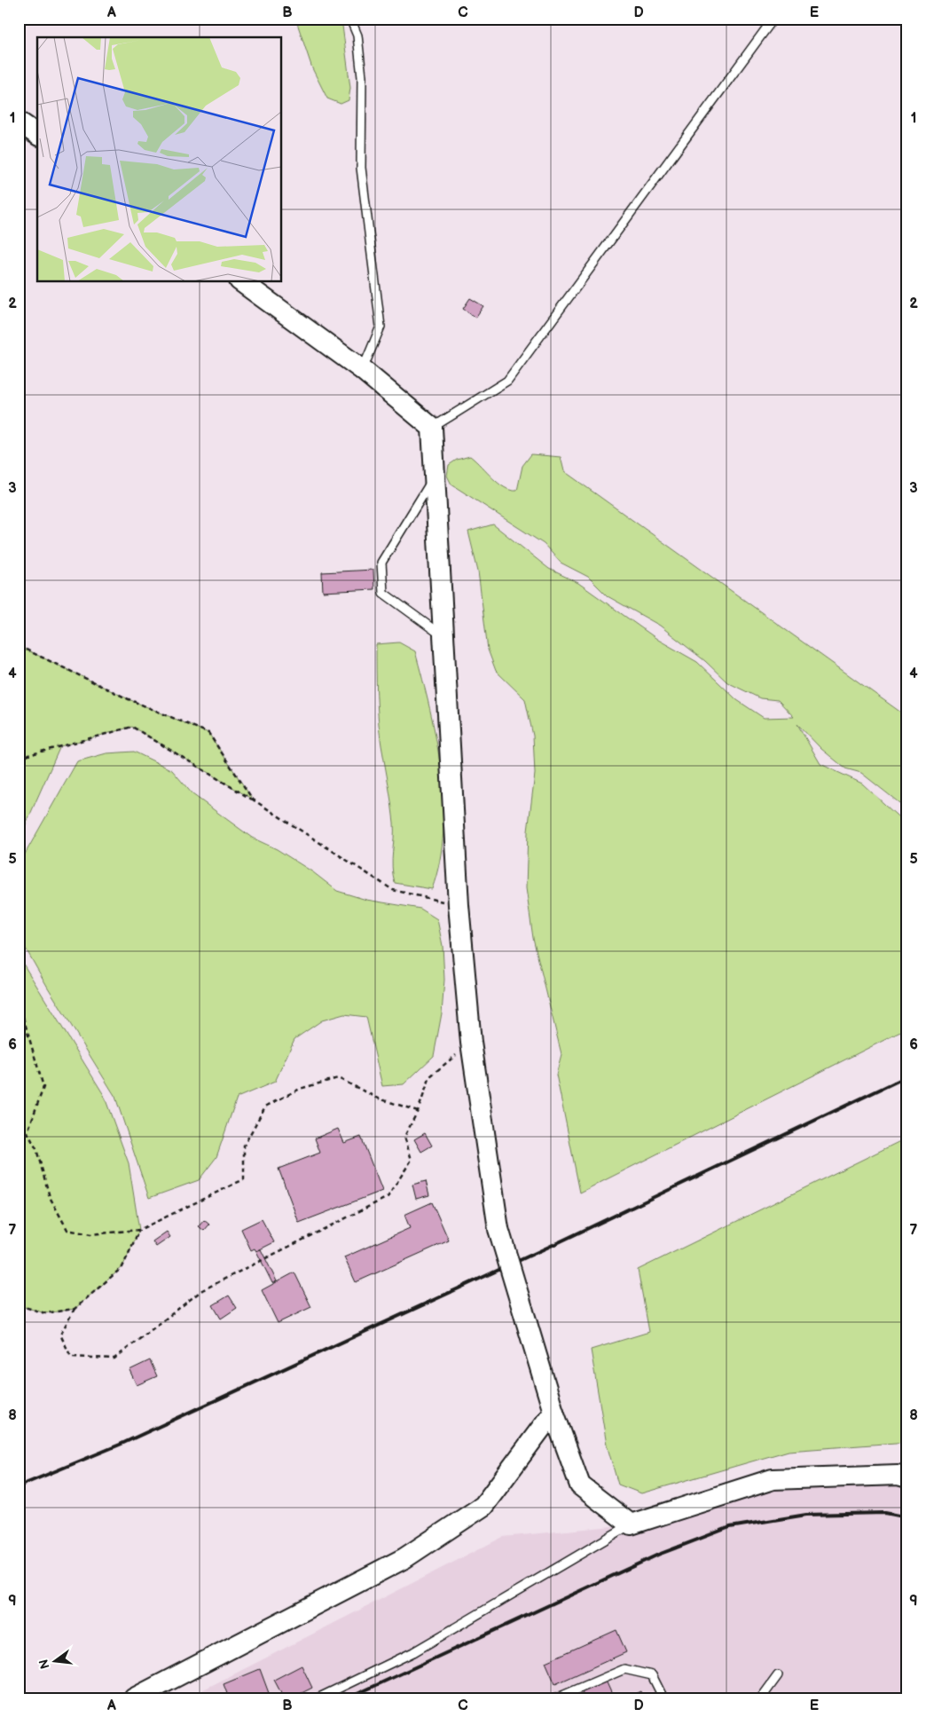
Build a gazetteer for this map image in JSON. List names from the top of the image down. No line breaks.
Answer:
{"north":"left","grid":{"columns":["A","B","C","D","E"],"rows":["1","2","3","4","5","6","7","8","9"]}}
